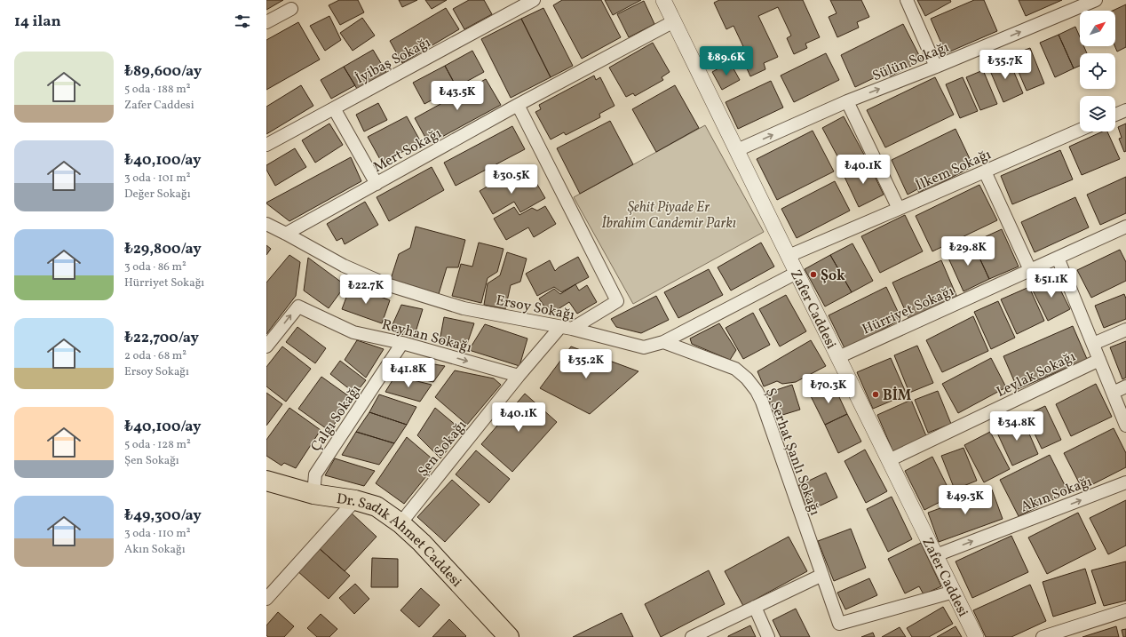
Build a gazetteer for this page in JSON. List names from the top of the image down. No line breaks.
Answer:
{"streets":{"main road":["Dr. Sadık Ahmet Caddesi"],"street":["İyibaş Sokağı","Sülün Sokağı","Mert Sokağı","İlkem Sokağı","Ersoy Sokağı","Zafer Caddesi","Hürriyet Sokağı","Reyhan Sokağı","Leylak Sokağı","Çalgı Sokağı","Şen Sokağı","Ş. Serhat Şanlı Sokağı","Akın Sokağı"]},"crossings":[["Sülün Sokağı","Zafer Caddesi"],["Mert Sokağı","Ersoy Sokağı"],["Mert Sokağı","Zafer Caddesi"],["Mert Sokağı","Şen Sokağı"],["İlkem Sokağı","Zafer Caddesi"],["Ersoy Sokağı","Zafer Caddesi"],["Ersoy Sokağı","Şen Sokağı"],["Ersoy Sokağı","Ş. Serhat Şanlı Sokağı"],["Zafer Caddesi","Hürriyet Sokağı"],["Zafer Caddesi","Leylak Sokağı"],["Zafer Caddesi","Ş. Serhat Şanlı Sokağı"],["Zafer Caddesi","Akın Sokağı"],["Reyhan Sokağı","Çalgı Sokağı"],["Reyhan Sokağı","Şen Sokağı"],["Çalgı Sokağı","Dr. Sadık Ahmet Caddesi"],["Şen Sokağı","Dr. Sadık Ahmet Caddesi"]],"one_way":["Sülün Sokağı","Reyhan Sokağı","Akın Sokağı"],"parks":["Şehit Piyade Er İbrahim Candemir Parkı"],"places":["Şok","BİM"],"north":"top right","page":{"heading":"14 ilan","list":[{"name":"₺89,600/ay","note":"5 oda · 188 m² · Zafer Caddesi"},{"name":"₺40,100/ay","note":"3 oda · 101 m² · Değer Sokağı"},{"name":"₺29,800/ay","note":"3 oda · 86 m² · Hürriyet Sokağı"},{"name":"₺22,700/ay","note":"2 oda · 68 m² · Ersoy Sokağı"},{"name":"₺40,100/ay","note":"5 oda · 128 m² · Şen Sokağı"},{"name":"₺49,300/ay","note":"3 oda · 110 m² · Akın Sokağı"}],"price":["₺89.6K","₺35.7K","₺43.5K","₺40.1K","₺30.5K","₺29.8K","₺51.1K","₺22.7K","₺35.2K","₺41.8K","₺70.3K","₺40.1K","₺34.8K","₺49.3K"]}}
